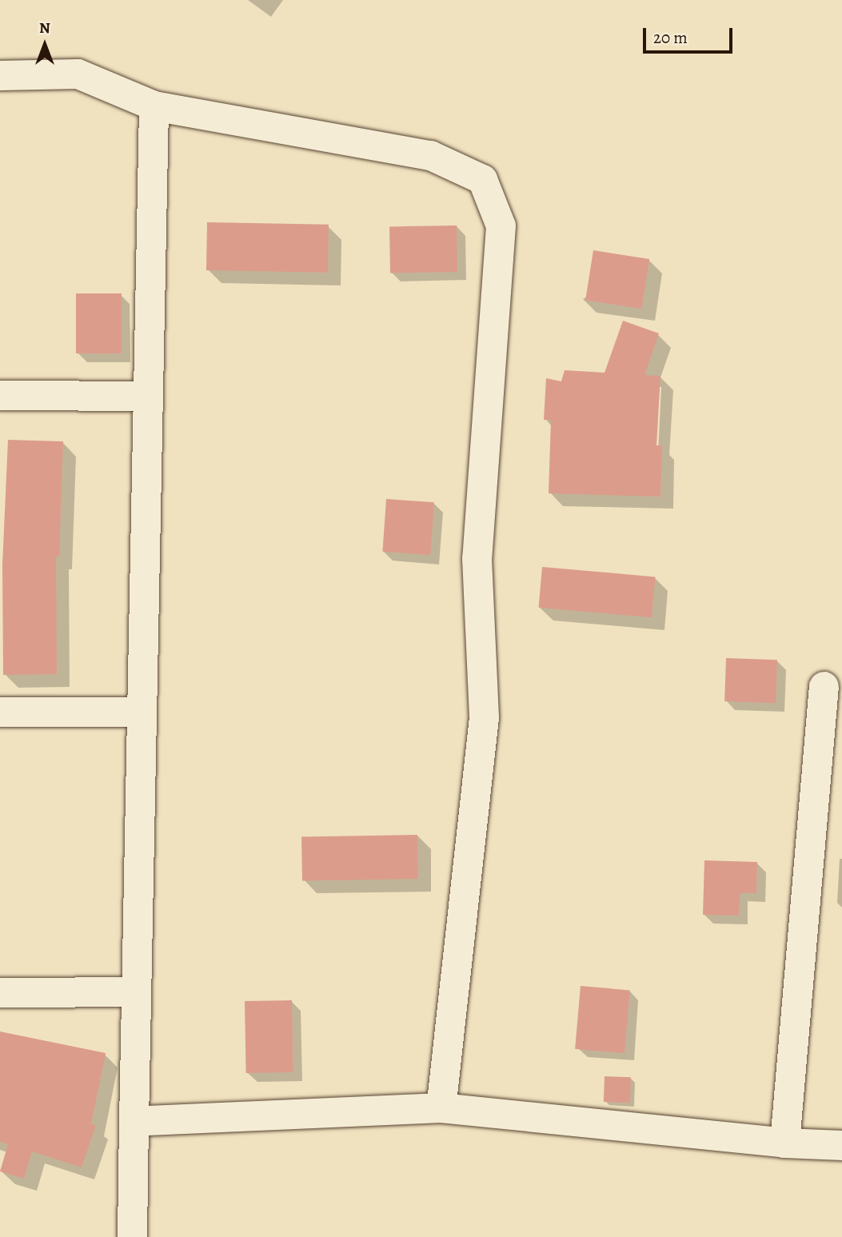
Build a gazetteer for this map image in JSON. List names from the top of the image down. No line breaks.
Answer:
{"scale_bar":"20 m","north":"top"}
